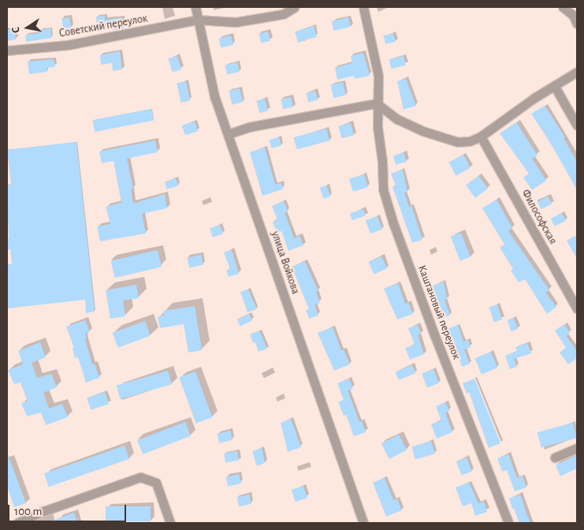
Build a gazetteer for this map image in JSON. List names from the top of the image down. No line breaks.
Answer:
{"streets":{"street":["Советский переулок","Философская","улица Войкова","Каштановый переулок"]},"crossings":[["Советский переулок","улица Войкова"]],"scale_bar":"100 m","north":"left"}
